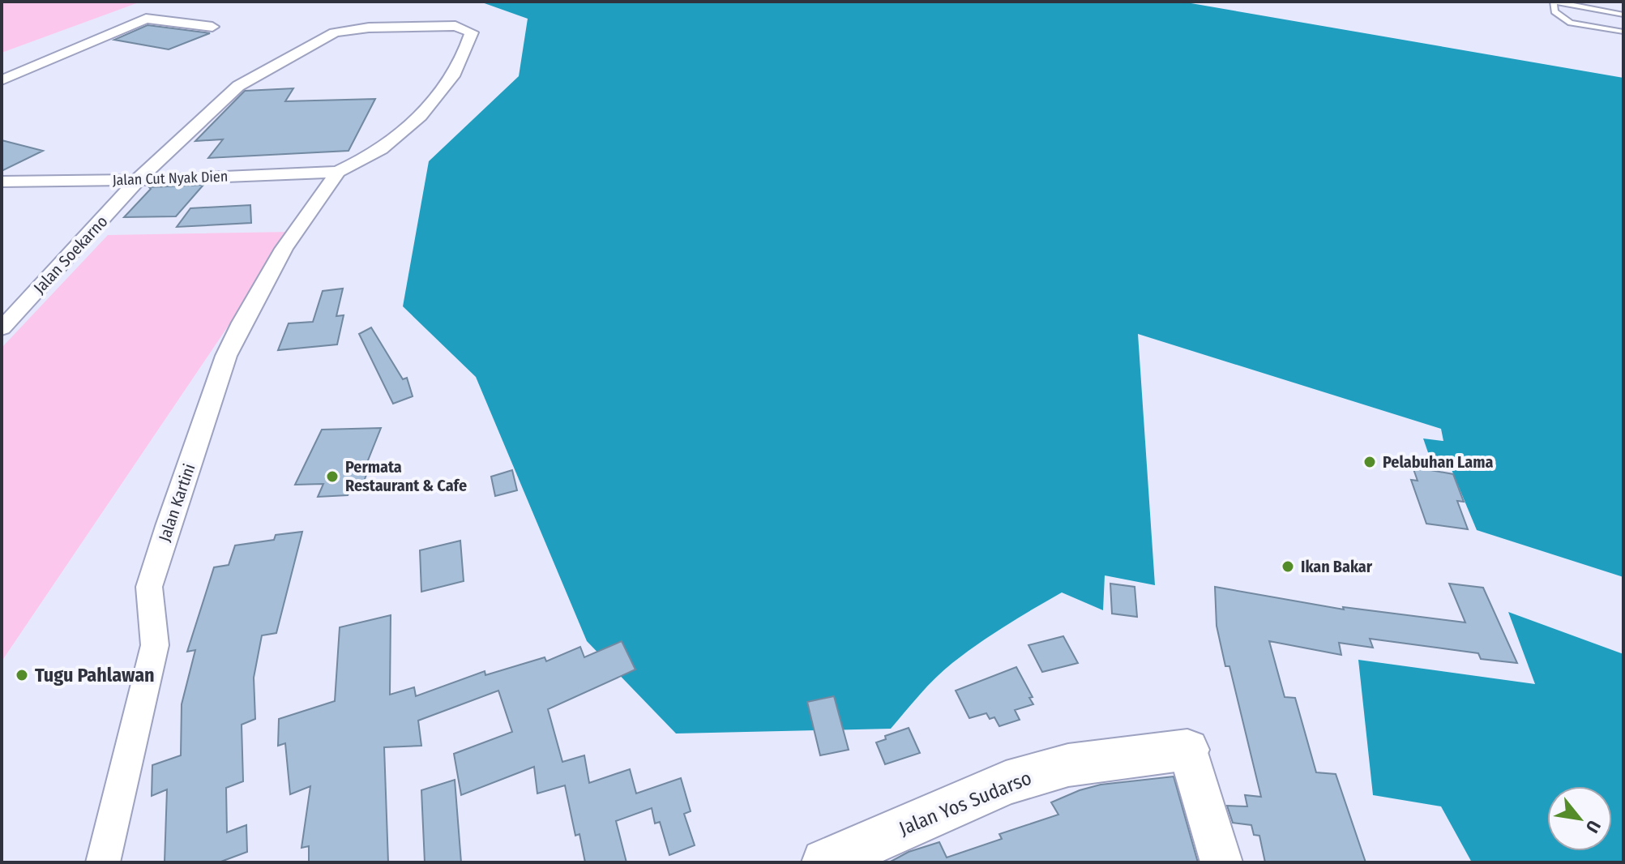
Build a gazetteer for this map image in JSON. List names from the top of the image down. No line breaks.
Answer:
{"streets":{"main road":["Jalan Yos Sudarso"],"street":["Jalan Cut Nyak Dien","Jalan Soekarno","Jalan Kartini"]},"crossings":[["Jalan Cut Nyak Dien","Jalan Soekarno"],["Jalan Cut Nyak Dien","Jalan Kartini"],["Jalan Soekarno","Jalan Kartini"]],"places":["Pelabuhan Lama","Permata Restaurant & Cafe","Ikan Bakar","Tugu Pahlawan"],"north":"bottom right"}
